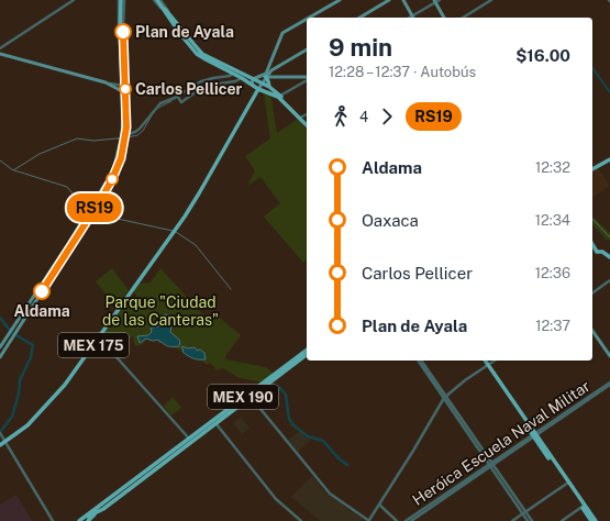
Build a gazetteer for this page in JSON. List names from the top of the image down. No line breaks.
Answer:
{"streets":{"main road":["MEX 175","MEX 190"],"street":["Heróica Escuela Naval Militar"]},"parks":["Parque \"Ciudad de las Canteras\""],"places":["Plan de Ayala","Carlos Pellicer","Aldama"],"lines":["bus line RS19"],"page":{"on_map":"RS19","heading":["9 min","12:28 – 12:37 · Autobús","$16.00"],"legs":["4","RS19"],"list":[{"name":"Aldama","value":"12:32"},{"name":"Oaxaca","value":"12:34"},{"name":"Carlos Pellicer","value":"12:36"},{"name":"Plan de Ayala","value":"12:37"}]}}
